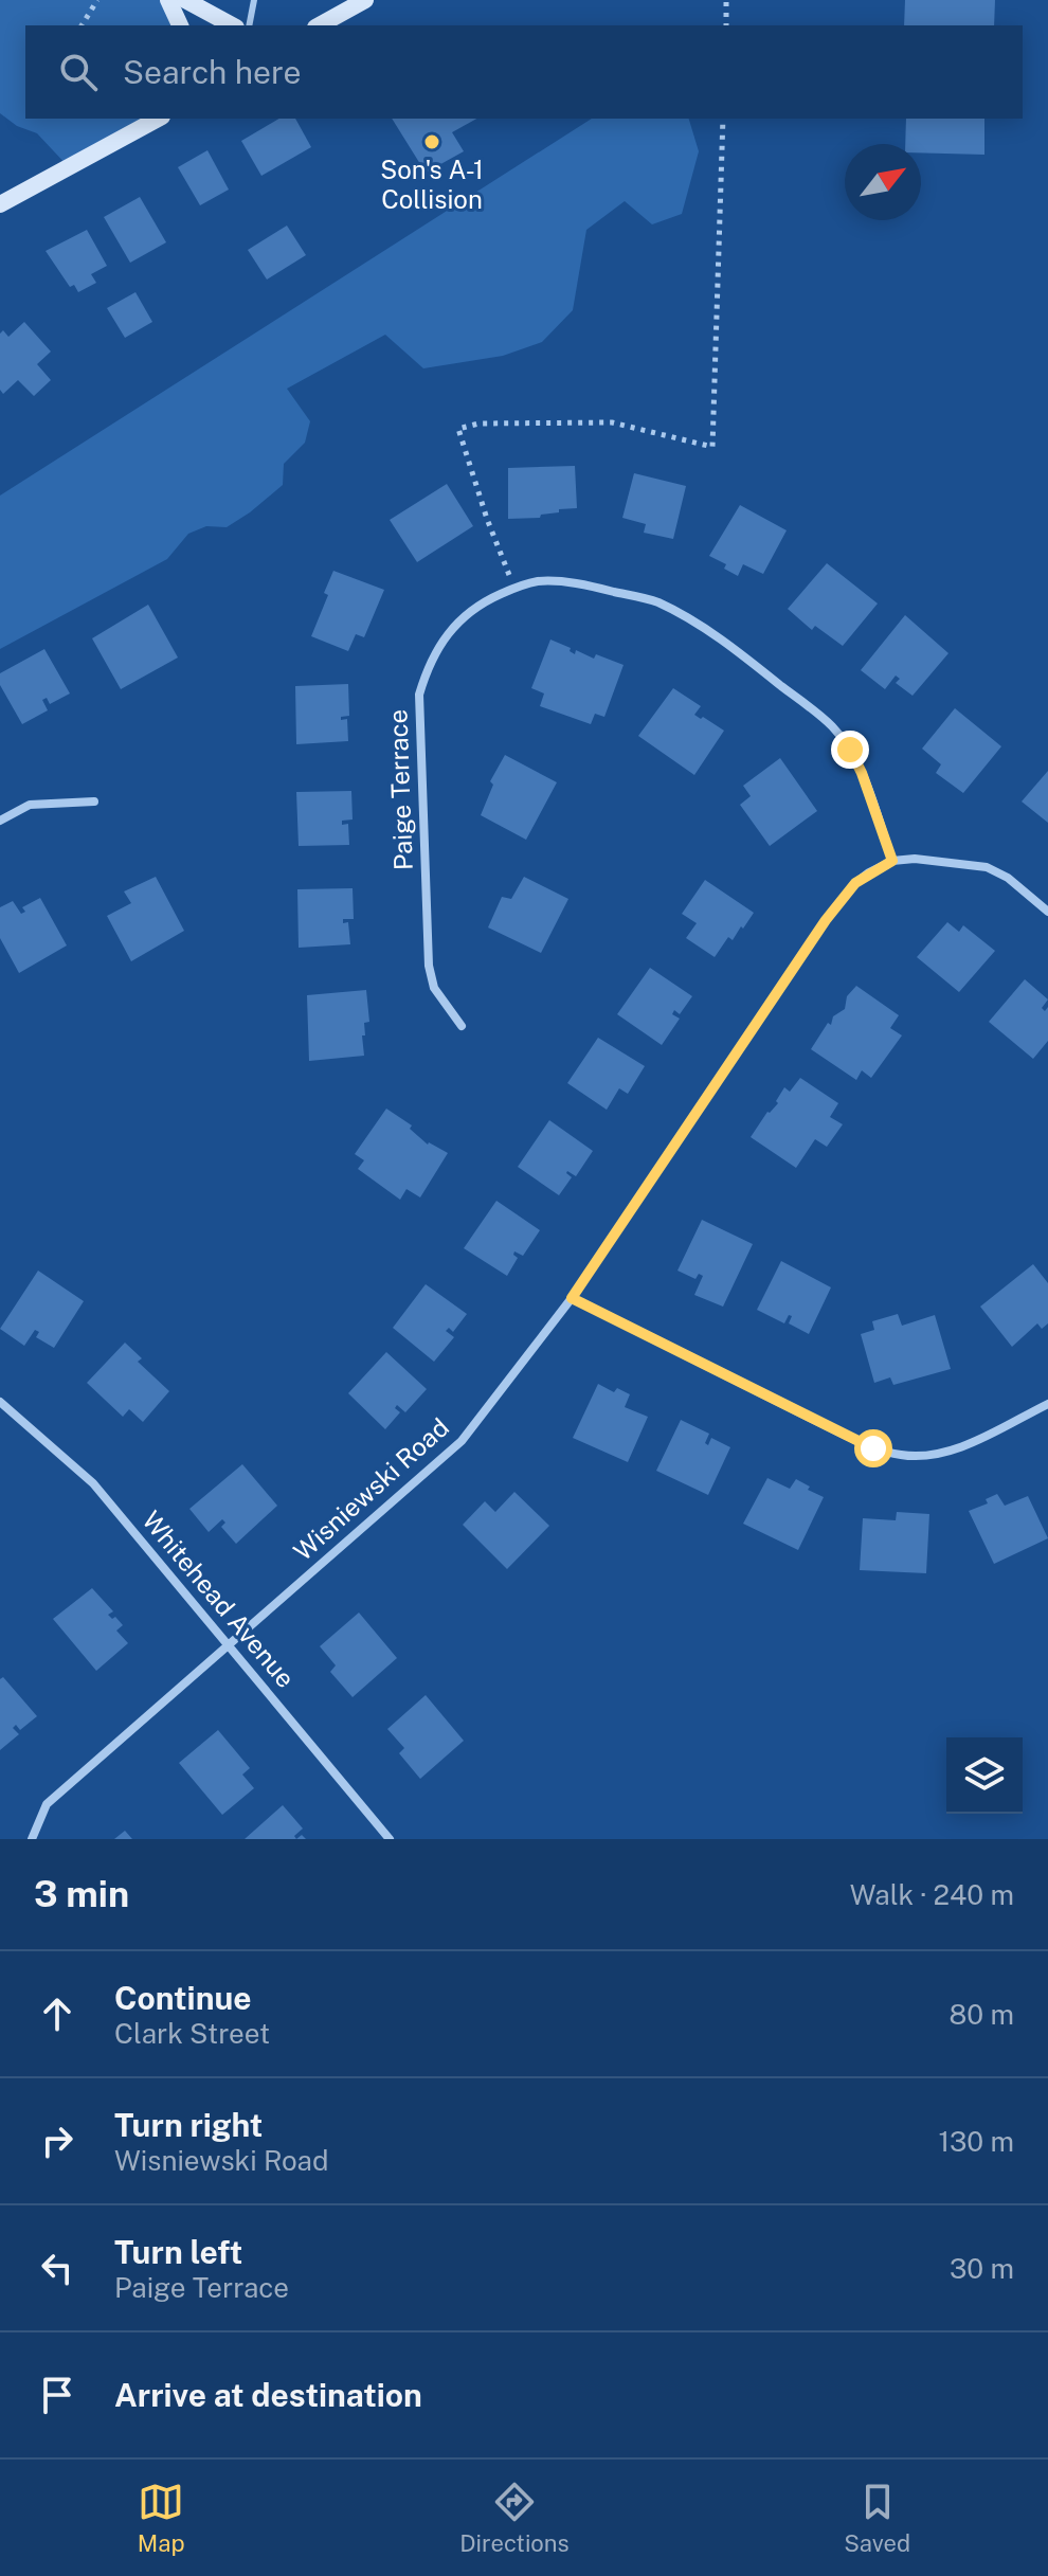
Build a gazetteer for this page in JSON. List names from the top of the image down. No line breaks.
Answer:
{"streets":{"street":["Paige Terrace","Wisniewski Road","Whitehead Avenue"]},"crossings":[["Paige Terrace","Wisniewski Road"],["Wisniewski Road","Whitehead Avenue"]],"places":["Son's A-1 Collision"],"north":"top right","page":{"search":"Search here","heading":["3 min","Walk · 240 m"],"list":[["Continue","Clark Street","80 m"],["Turn right","Wisniewski Road","130 m"],["Turn left","Paige Terrace","30 m"],"Arrive at destination"],"nav":["Map","Directions","Saved"]}}
